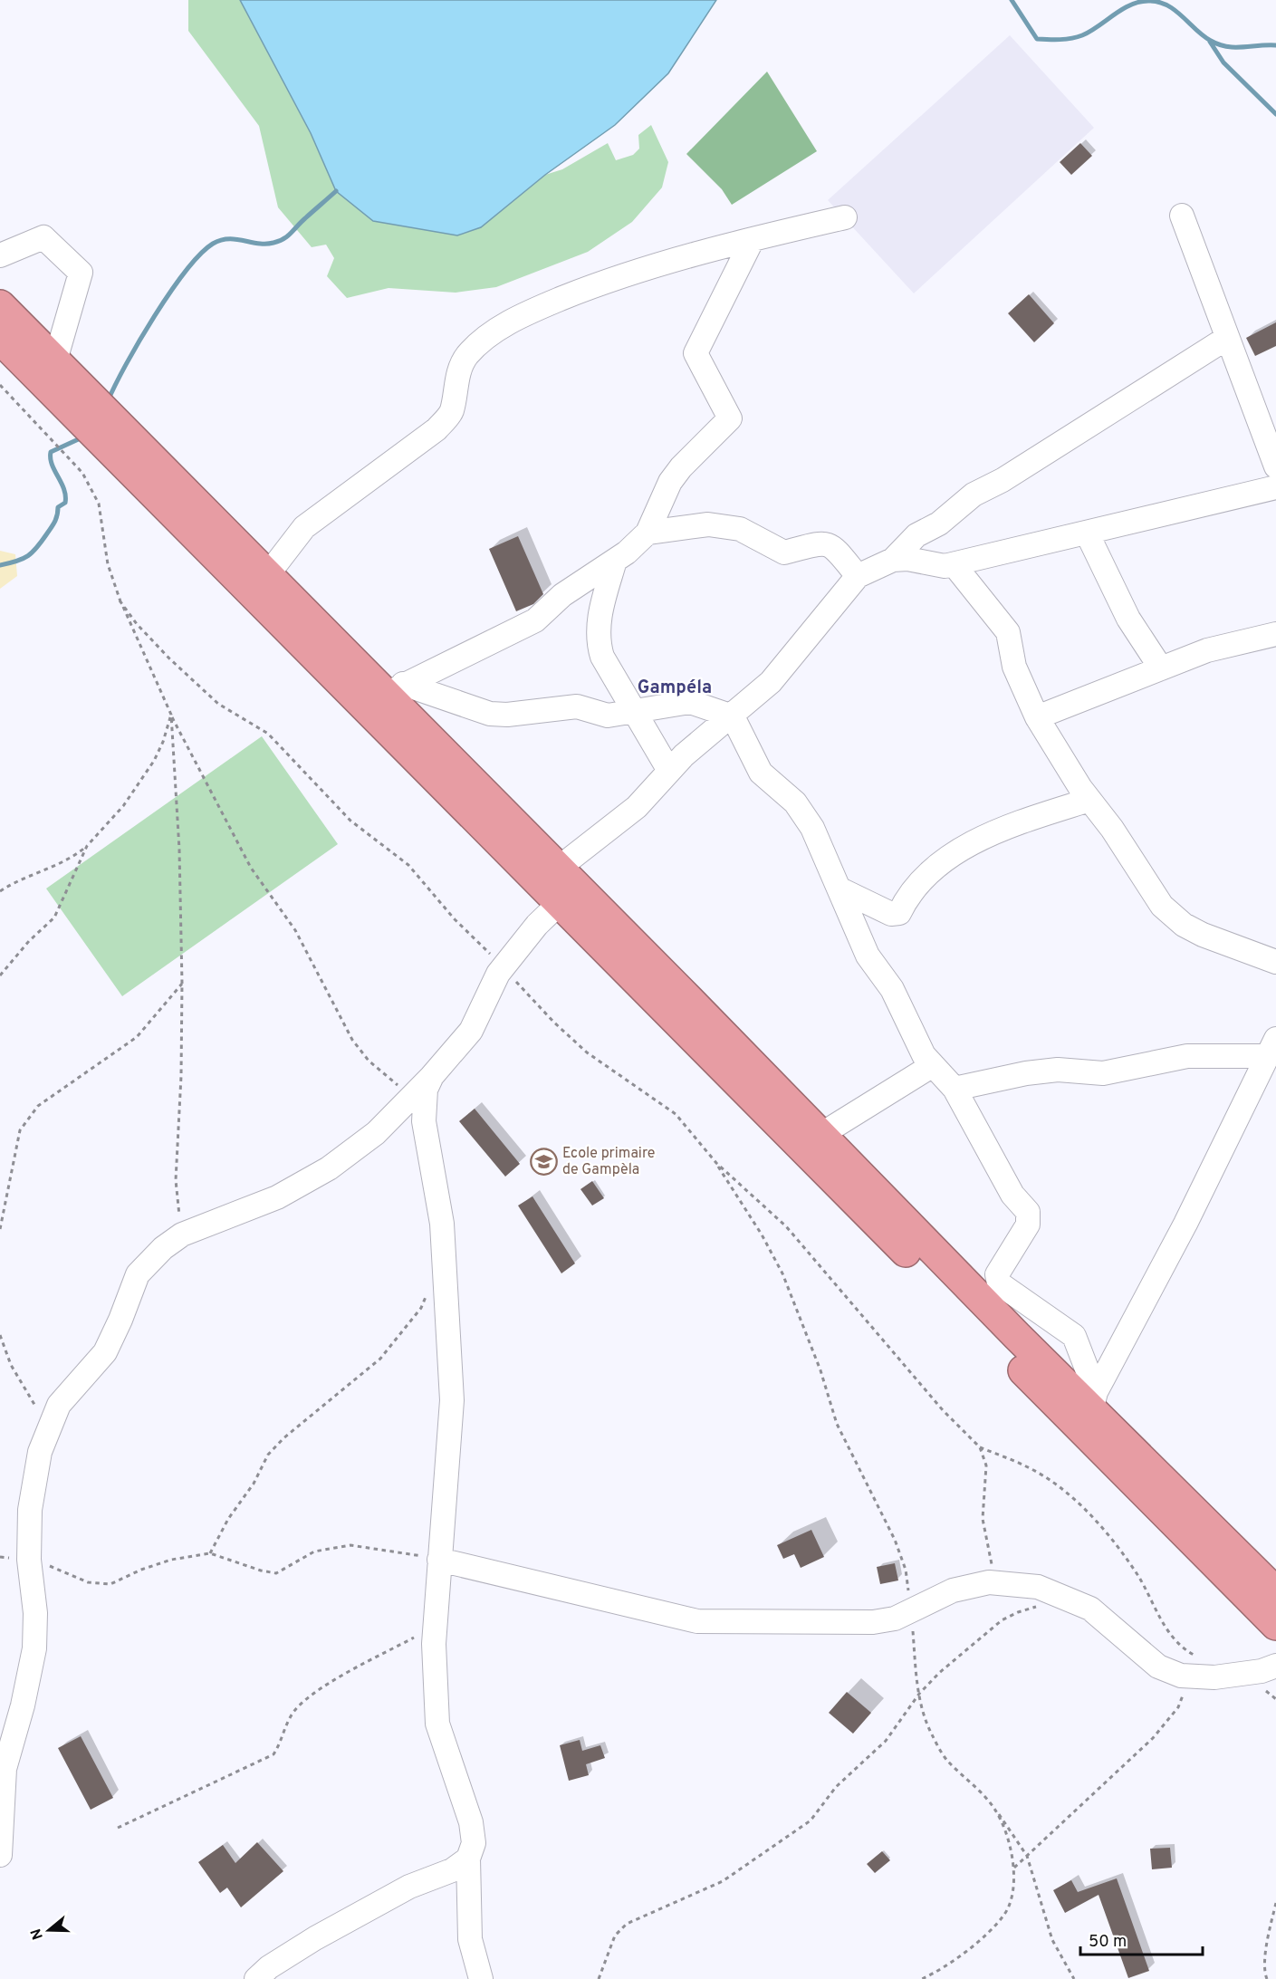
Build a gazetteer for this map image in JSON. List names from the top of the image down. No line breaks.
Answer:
{"districts":["Gampéla"],"places":{"school or university":["Ecole primaire de Gampèla"]},"scale_bar":"50 m","north":"left"}
